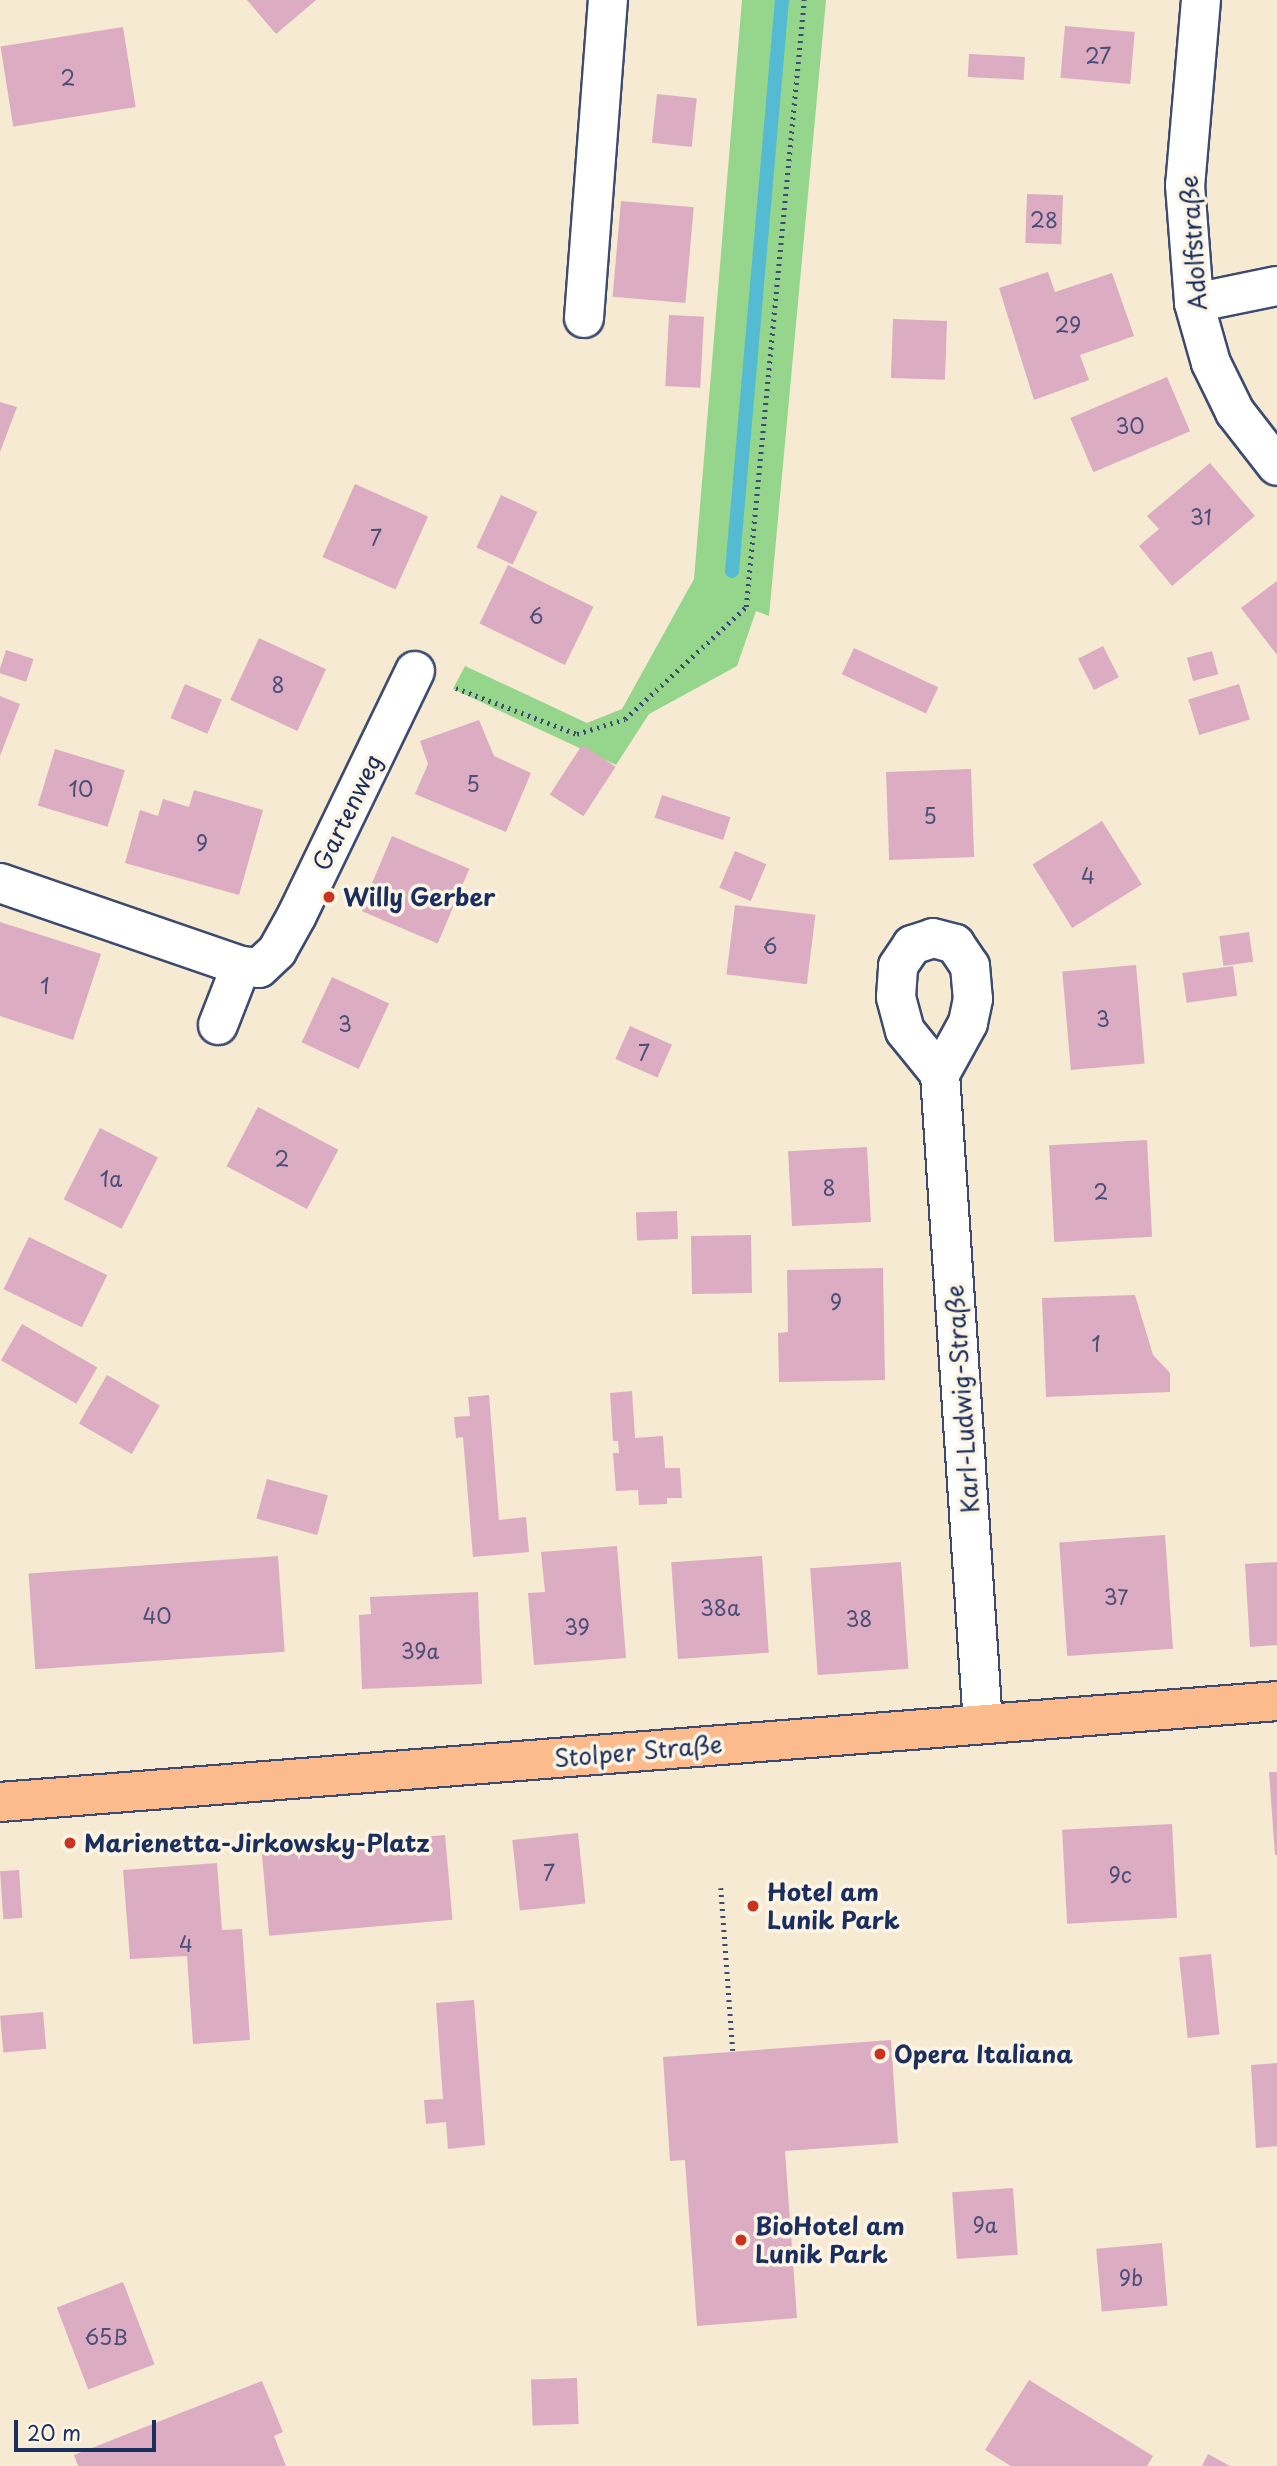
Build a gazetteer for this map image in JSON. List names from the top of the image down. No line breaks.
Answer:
{"streets":{"main road":["Stolper Straße"],"street":["Adolfstraße","Gartenweg","Karl-Ludwig-Straße"]},"crossings":[["Karl-Ludwig-Straße","Stolper Straße"]],"places":["Willy Gerber","Marienetta-Jirkowsky-Platz","Hotel am Lunik Park","Opera Italiana","BioHotel am Lunik Park"],"house_numbers":["27","2","28","29","30","31","7","6","8","5","10","5","9","4","6","1","3","3","7","2","1a","8","2","9","1","37","38a","40","38","39","39a","7","9c","4","9a","9b","65B"],"scale_bar":"20 m"}
